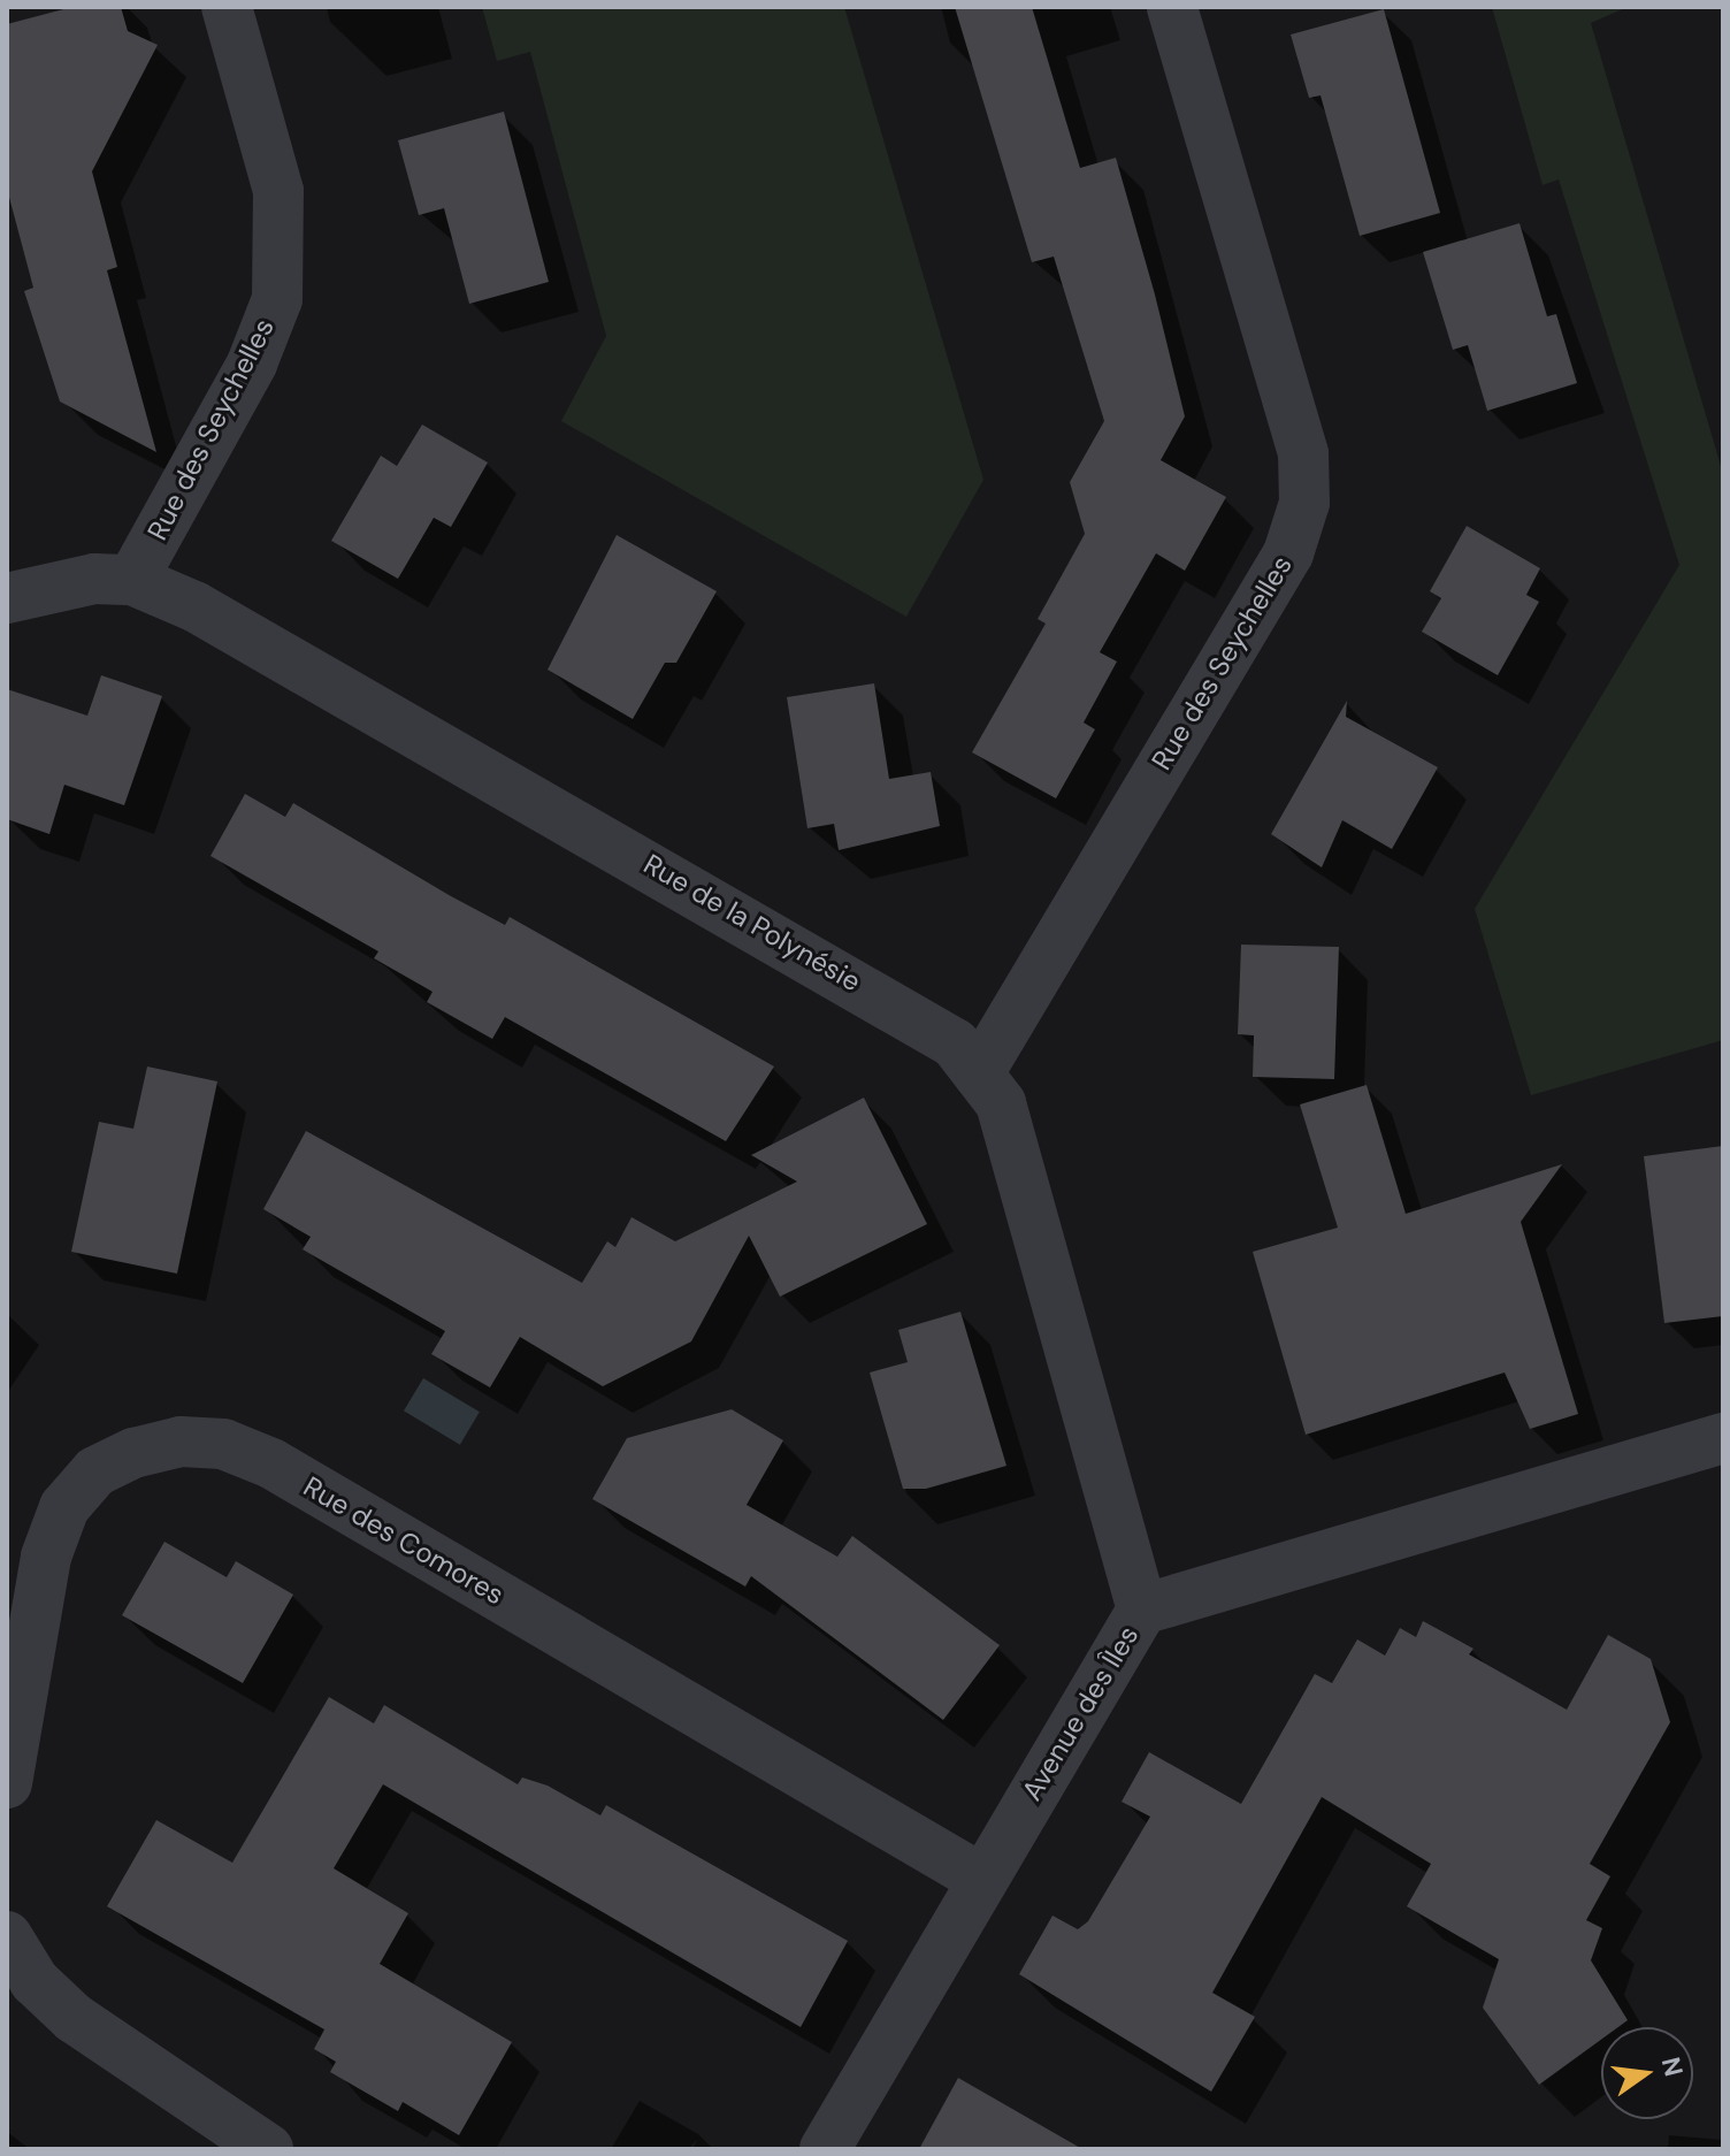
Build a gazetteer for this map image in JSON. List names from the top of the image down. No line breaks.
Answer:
{"streets":{"street":["Rue des Seychelles","Rue de la Polynésie","Rue des Comores","Avenue des Îles"]},"crossings":[["Rue des Seychelles","Rue de la Polynésie"],["Rue de la Polynésie","Avenue des Îles"],["Rue des Comores","Avenue des Îles"]],"north":"right"}
